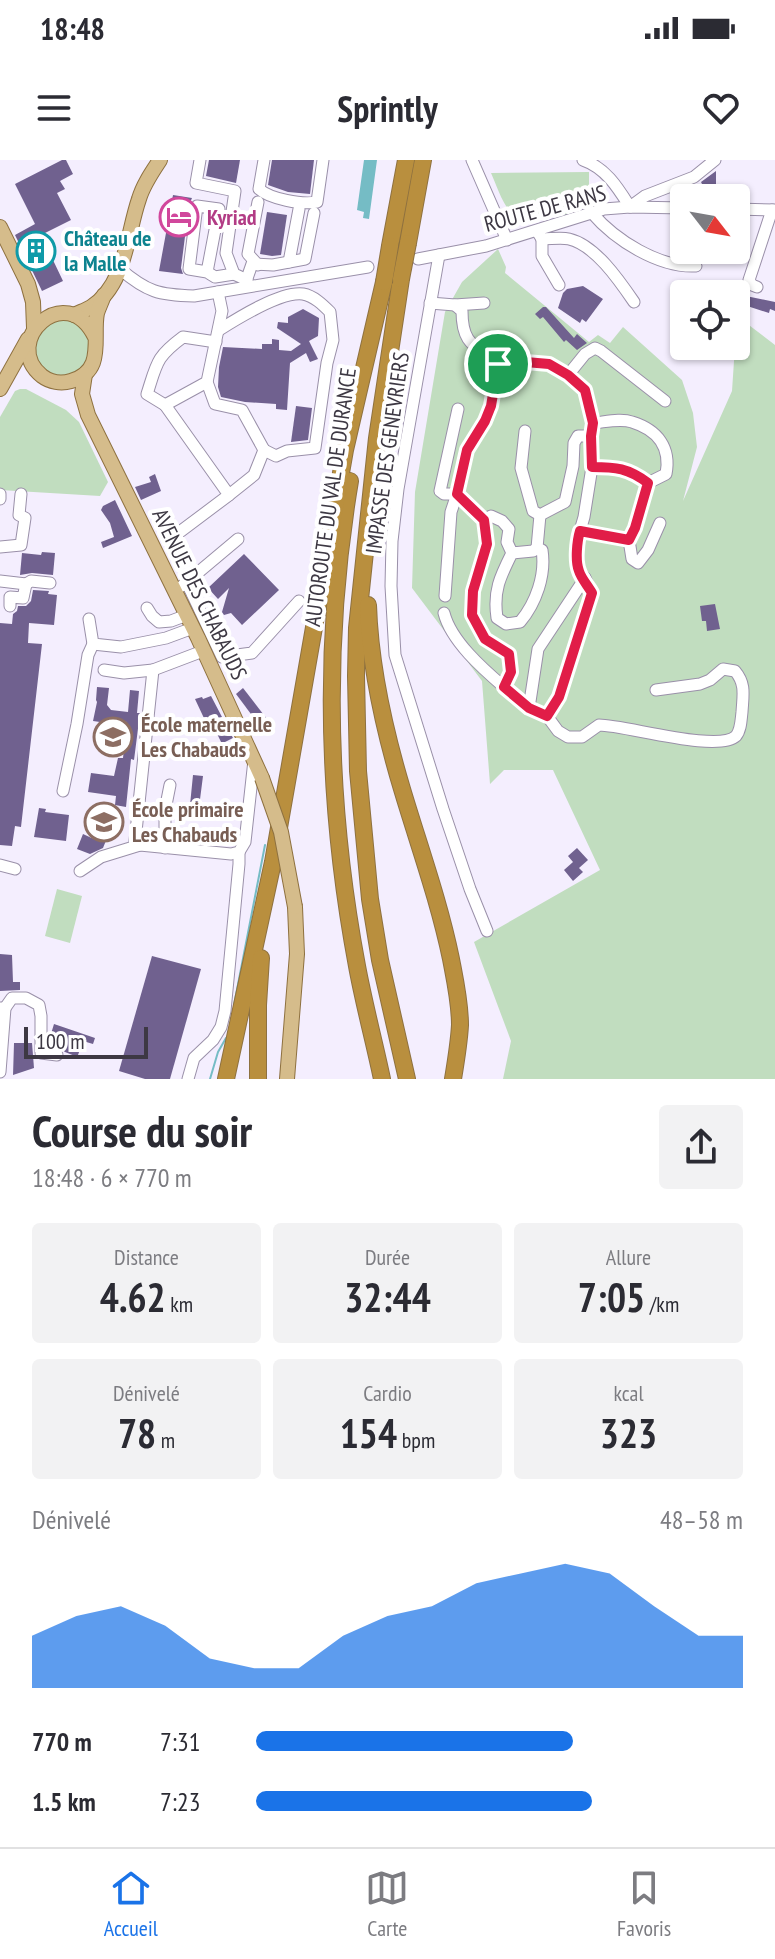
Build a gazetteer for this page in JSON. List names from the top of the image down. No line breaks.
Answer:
{"streets":{"highway":["AUTOROUTE DU VAL DE DURANCE"],"main road":["AVENUE DES CHABAUDS"],"street":["ROUTE DE RANS","IMPASSE DES GENEVRIERS"]},"crossings":[["ROUTE DE RANS","IMPASSE DES GENEVRIERS"]],"places":{"hotel":["Kyriad"],"building":["Château de la Malle"],"school or university":["École maternelle Les Chabauds","École primaire Les Chabauds"]},"scale_bar":"100 m","north":"bottom right","page":{"status":"18:48","header":"Sprintly","scale":"100 m","heading":["Course du soir","18:48 · 6 × 770 m"],"stats":[["Distance","4.62 km"],["Durée","32:44"],["Allure","7:05 /km"],["Dénivelé","78 m"],["Cardio","154 bpm"],["kcal","323"]],"chart":["Dénivelé","48–58 m"],"list":[{"name":"770 m","note":"7:31"},{"name":"1.5 km","note":"7:23"}],"tabs":["Accueil","Carte","Favoris"]}}
